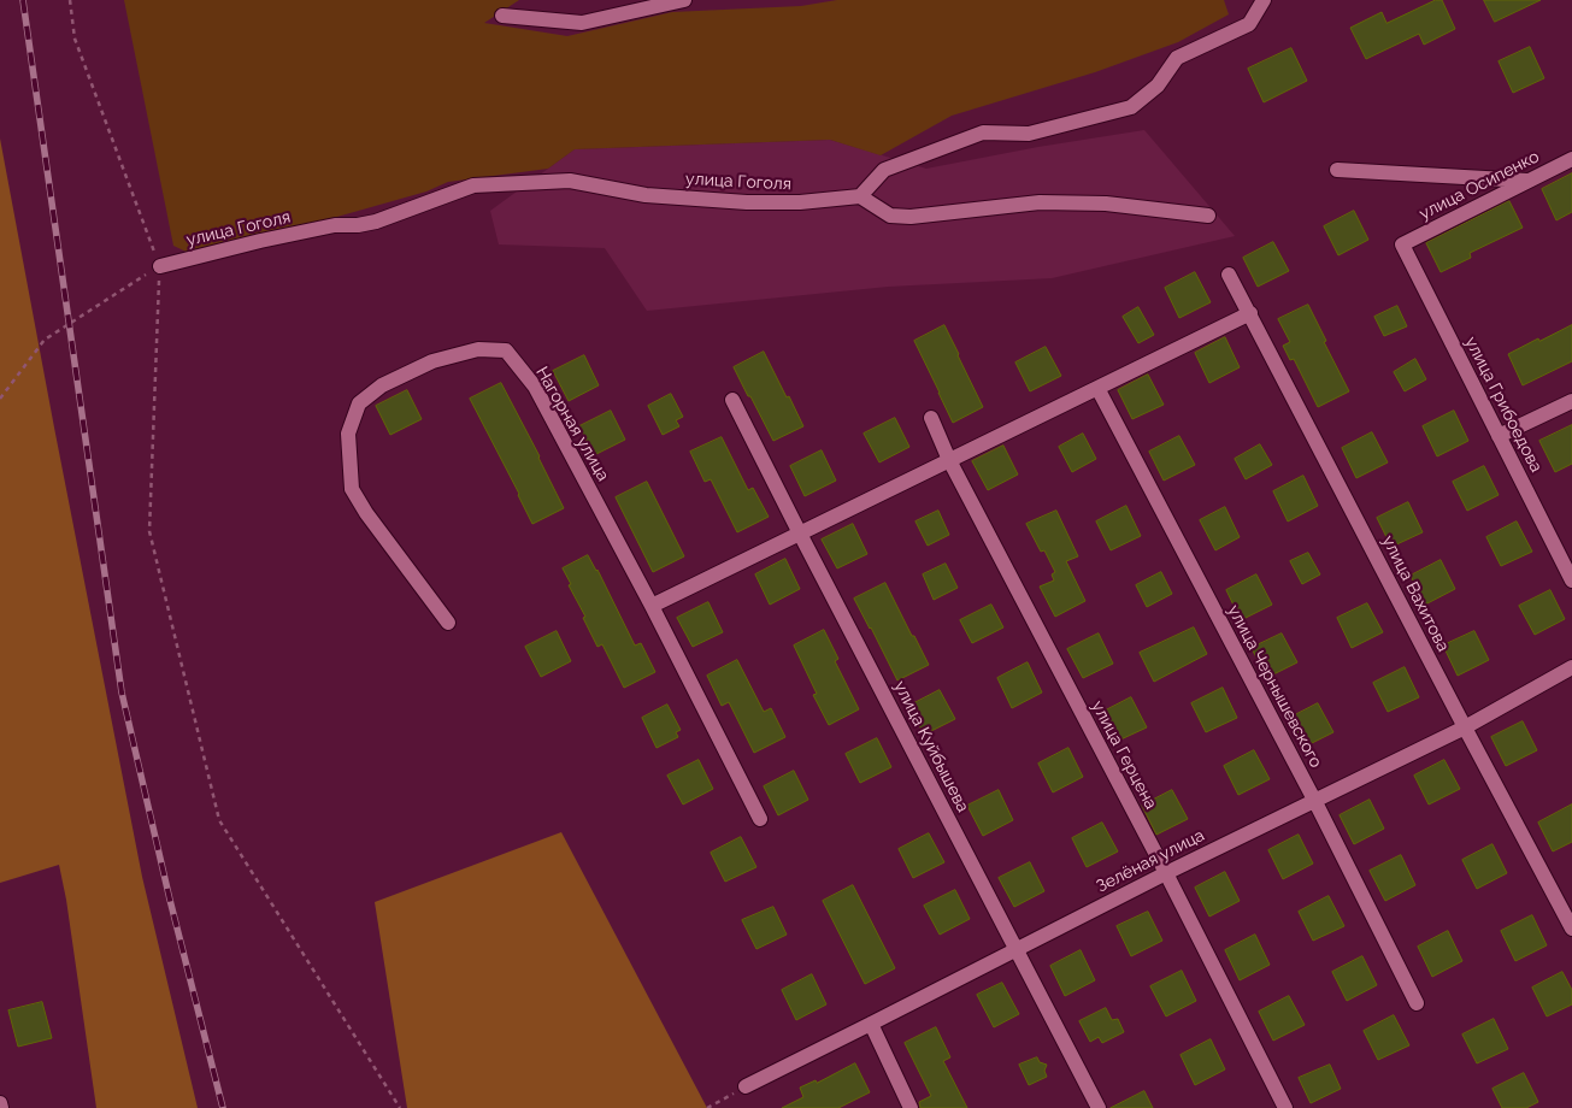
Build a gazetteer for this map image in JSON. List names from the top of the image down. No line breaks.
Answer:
{"streets":{"street":["улица Гоголя","улица Осипенко","улица Грибоедова","Нагорная улица","улица Вахитова","улица Чернышевского","улица Куйбышева","улица Герцена","Зелёная улица"]},"crossings":[["улица Осипенко","улица Грибоедова"],["улица Вахитова","Зелёная улица"],["улица Чернышевского","Зелёная улица"],["улица Куйбышева","Зелёная улица"],["улица Герцена","Зелёная улица"]]}
